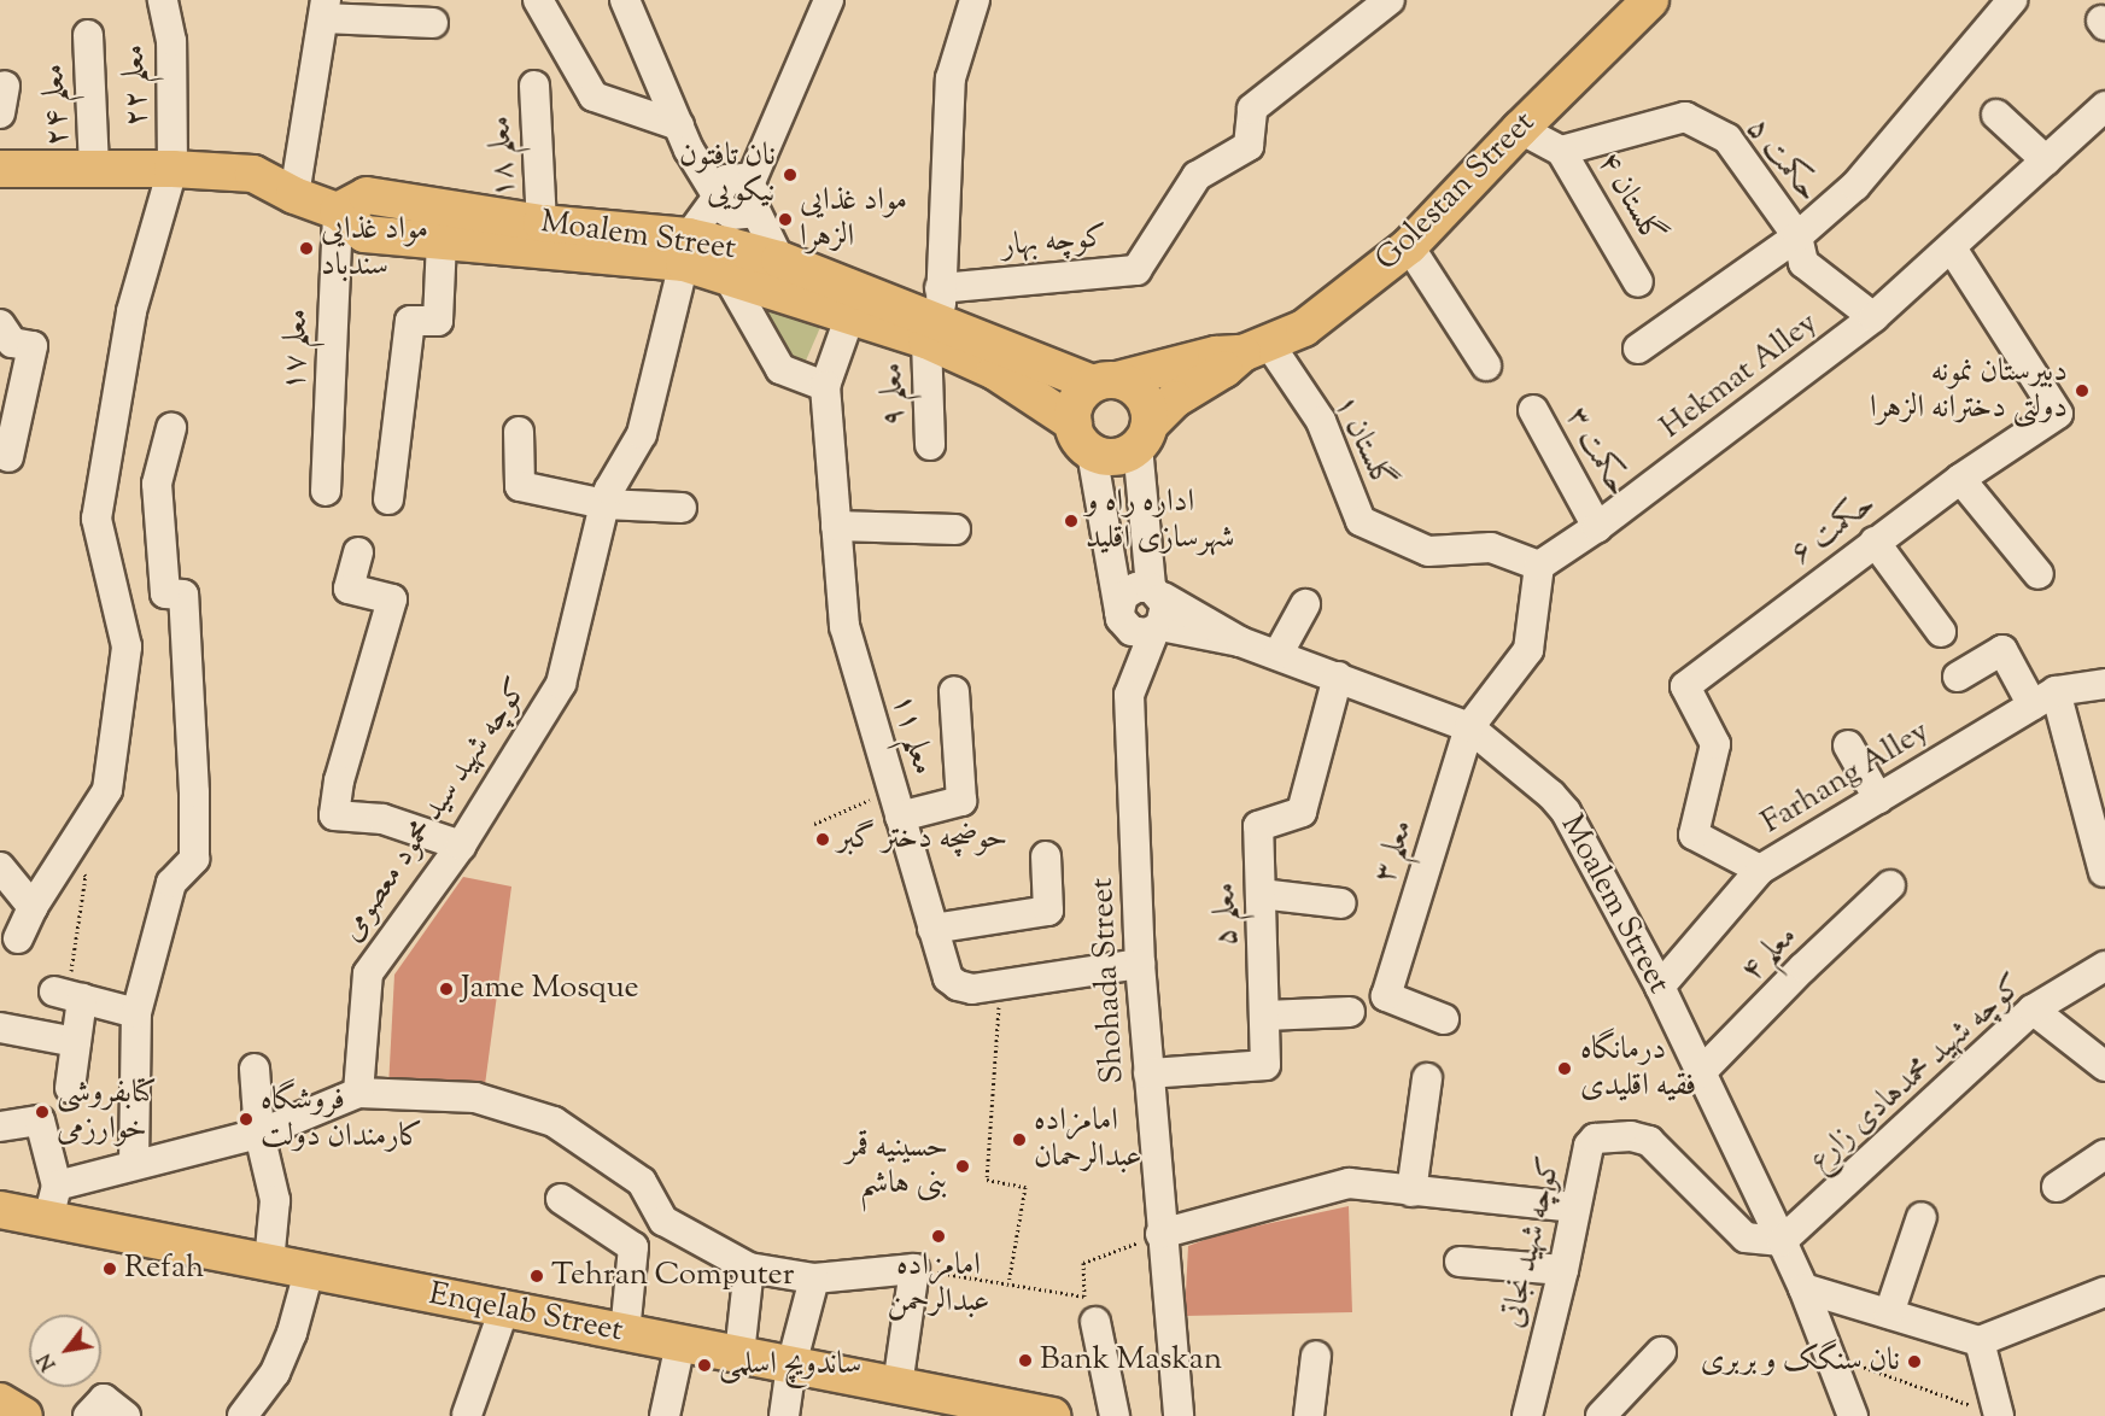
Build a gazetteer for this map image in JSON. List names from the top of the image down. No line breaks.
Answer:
{"streets":{"main road":["Golestan Street","Moalem Street","Enqelab Street"],"street":["معلم ۲۲","معلم ۲۴","معلم ۱۸","حکمت ۵","گلستان ۴","کوچه بهار","معلم ۱۷","Hekmat Alley","معلم ۹","گلستان ۱","حکمت ۳","حکمت ۶","معلم ۱۱","Farhang Alley","کوچه شهید سید محمود معصومی","معلم ۳","معلم ۵","معلم ۴","Shohada Street","کوچه شهید محمدهادی زارع","کوچه شهید نجاتی"]},"crossings":[["معلم ۲۲","Moalem Street"],["معلم ۲۴","Moalem Street"],["معلم ۱۸","Moalem Street"],["حکمت ۵","گلستان ۴"],["حکمت ۵","Hekmat Alley"],["Golestan Street","گلستان ۱"],["Moalem Street","کوچه بهار"],["Moalem Street","معلم ۱۷"],["Moalem Street","معلم ۹"],["Moalem Street","معلم ۱۱"],["Moalem Street","Farhang Alley"],["Moalem Street","کوچه شهید سید محمود معصومی"],["Moalem Street","معلم ۳"],["Moalem Street","معلم ۵"],["Moalem Street","معلم ۴"],["Moalem Street","Shohada Street"],["Moalem Street","کوچه شهید محمدهادی زارع"],["Moalem Street","کوچه شهید نجاتی"],["کوچه بهار","معلم ۹"],["Hekmat Alley","گلستان ۱"],["Hekmat Alley","حکمت ۳"],["Hekmat Alley","حکمت ۶"],["حکمت ۶","Farhang Alley"],["معلم ۱۱","Shohada Street"],["معلم ۵","Shohada Street"],["کوچه شهید محمدهادی زارع","کوچه شهید نجاتی"]],"places":["نان تافتون نیکویی","مواد غذایی الزهرا","مواد غذایی سندباد","دبیرستان نمونه دولتی دخترانه الزهرا","اداره راه و شهرسازی اقلید","حوضچه دختر گبر","Jame Mosque","درمانگاه فقیه اقلیدی","کتابفروشی خوارزمی","فروشگاه کارمندان دولت","امامزاده عبدالرحمان","حسینیه قمر بنی هاشم","امامزاده عبدالرحمن","Refah","Tehran Computer","Bank Maskan","نان سنگک و بربری","ساندویچ اسلمی"],"north":"bottom left"}
